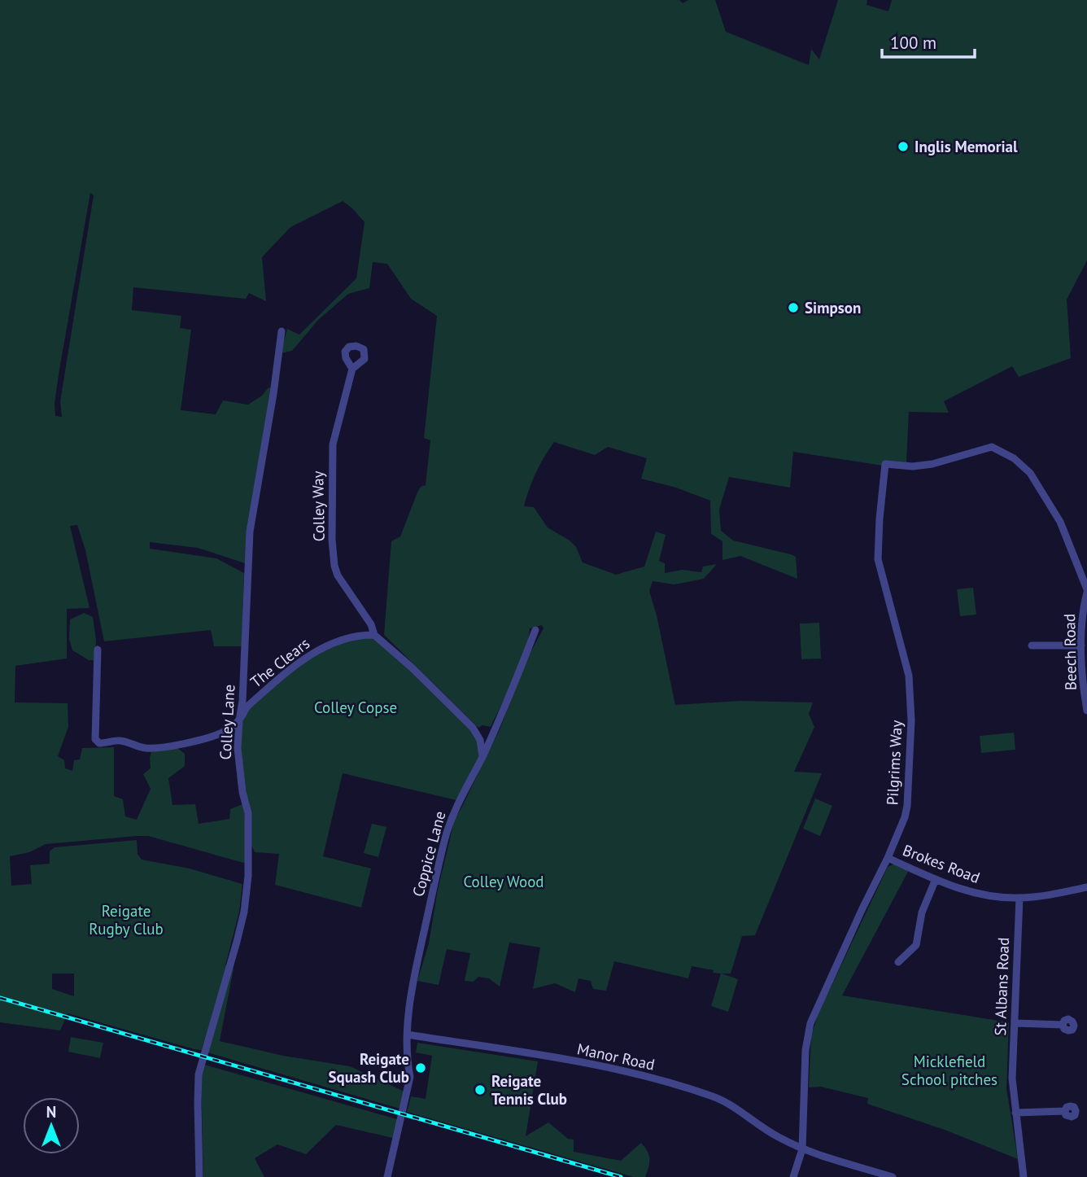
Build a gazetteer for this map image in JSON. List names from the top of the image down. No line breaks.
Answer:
{"streets":{"street":["Colley Way","Beech Road","The Clears","Colley Lane","Pilgrims Way","Coppice Lane","Brokes Road","St Albans Road","Manor Road"]},"crossings":[["Colley Way","The Clears"],["Beech Road","Pilgrims Way"],["The Clears","Colley Lane"],["Pilgrims Way","Brokes Road"],["Pilgrims Way","Manor Road"],["Coppice Lane","Manor Road"],["Brokes Road","St Albans Road"]],"parks":["Colley Copse","Colley Wood","Reigate Rugby Club","Micklefield School pitches"],"places":["Inglis Memorial","Simpson","Reigate Squash Club","Reigate Tennis Club"],"scale_bar":"100 m","north":"top"}
